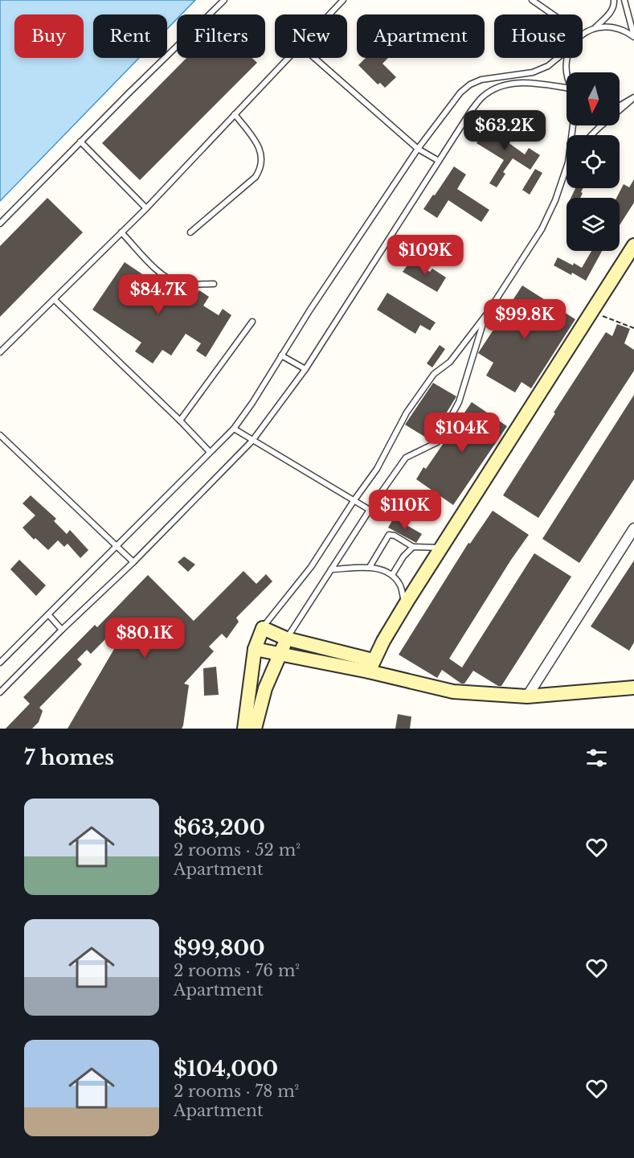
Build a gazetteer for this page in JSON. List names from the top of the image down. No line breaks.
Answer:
{"north":"bottom","page":{"chip":["Buy","Rent","Filters","New","Apartment","House"],"price":["$63.2K","$109K","$84.7K","$99.8K","$104K","$110K","$80.1K"],"heading":"7 homes","list":[{"name":"$63,200","note":"2 rooms · 52 m² · Apartment"},{"name":"$99,800","note":"2 rooms · 76 m² · Apartment"},{"name":"$104,000","note":"2 rooms · 78 m² · Apartment"}]}}
